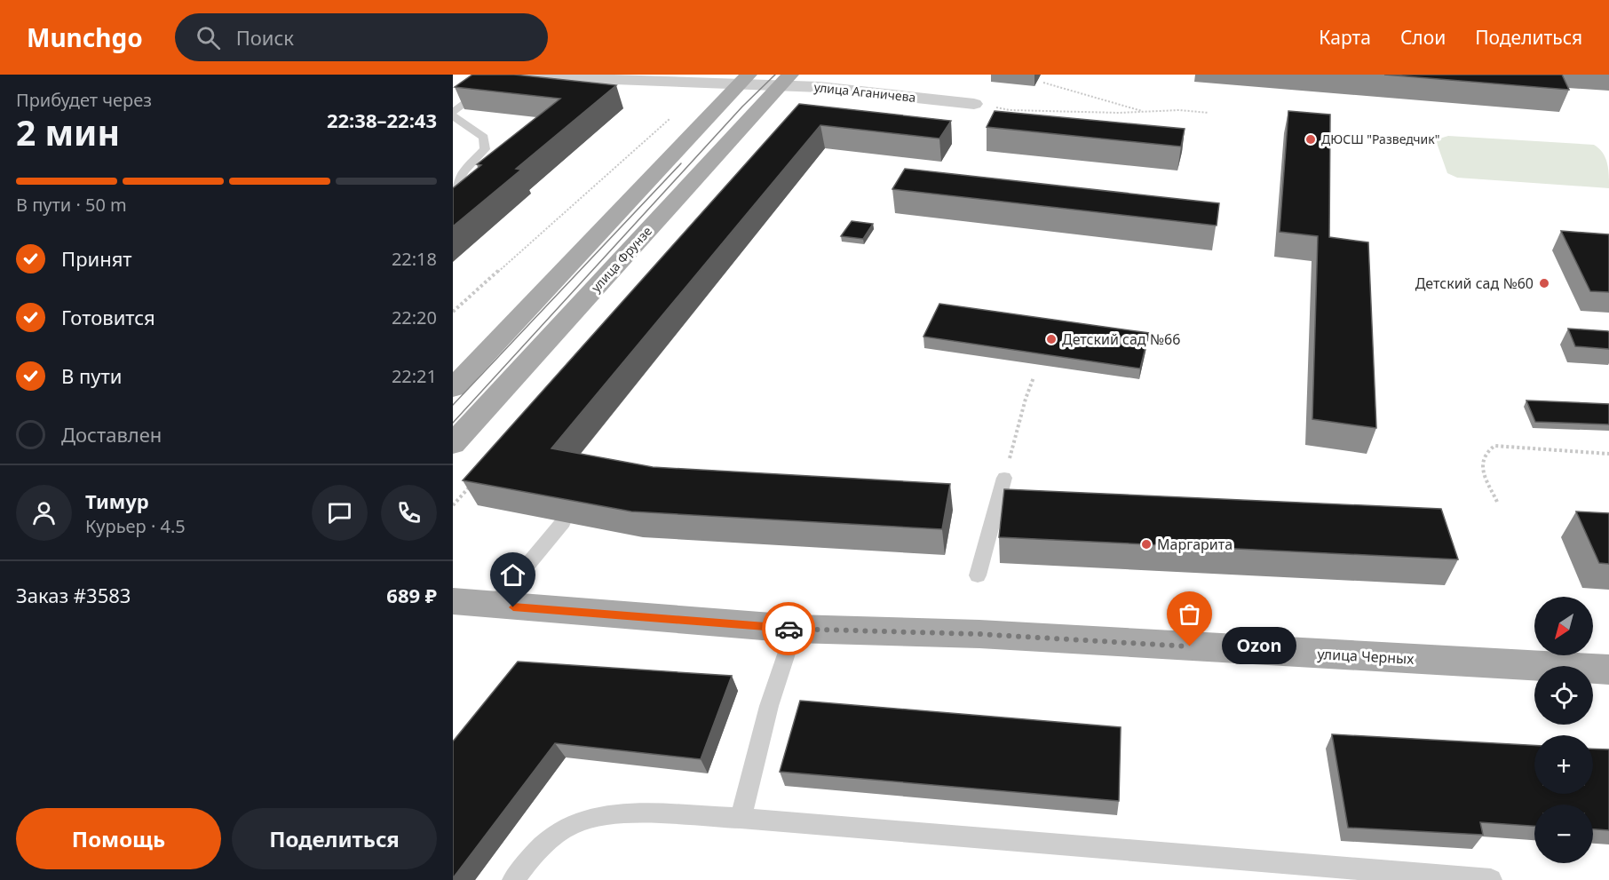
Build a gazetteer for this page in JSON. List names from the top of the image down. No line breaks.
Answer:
{"streets":{"main road":["улица Фрунзе","улица Черных"],"street":["улица Аганичева"]},"crossings":[["улица Аганичева","улица Фрунзе"]],"places":["ДЮСШ \"Разведчик\"","Детский сад №60","Детский сад №66","Маргарита","Ozon"],"north":"bottom left","page":{"header":"Munchgo","search":"Поиск","nav":["Карта","Слои","Поделиться"],"heading":["2 мин","Прибудет через","22:38–22:43"],"panel":["Тимур","Курьер · 4.5","Заказ #3583","689 ₽"],"bar":"В пути · 50 m","list":[["Принят","22:18"],["Готовится","22:20"],["В пути","22:21"],"Доставлен"],"map_buttons":["+","−"],"bubble":"Ozon","buttons":["Помощь","Поделиться"]}}
